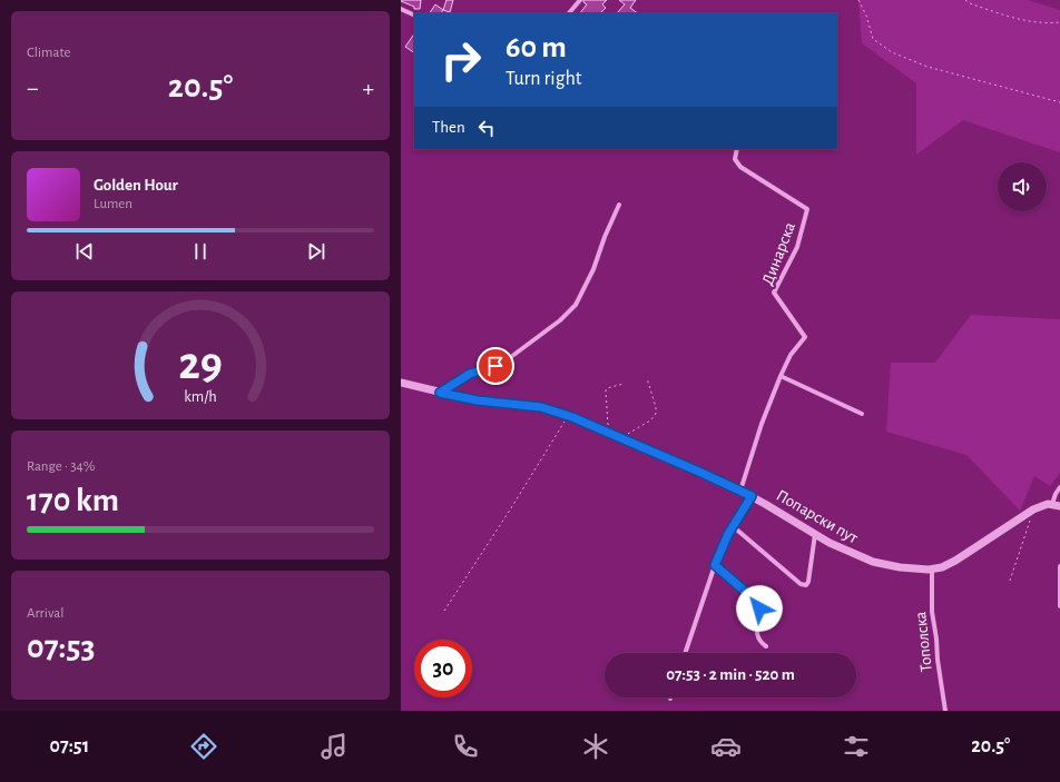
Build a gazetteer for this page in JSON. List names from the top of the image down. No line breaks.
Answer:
{"streets":{"street":["Динарска","Попарски пут","Тополска"]},"crossings":[["Динарска","Попарски пут"],["Попарски пут","Тополска"]],"page":{"tile":["Climate",["Range · 34%","170 km"],["Arrival","07:53"]],"turn":["60 m","Turn right"],"heat":["−","20.5°","+"],"then":"Then","song":["Golden Hour","Lumen"],"limit":"30","trip":"07:53 · 2 min · 520 m","tabs":["07:51","20.5°"],"gauge":["29","km/h"]}}
